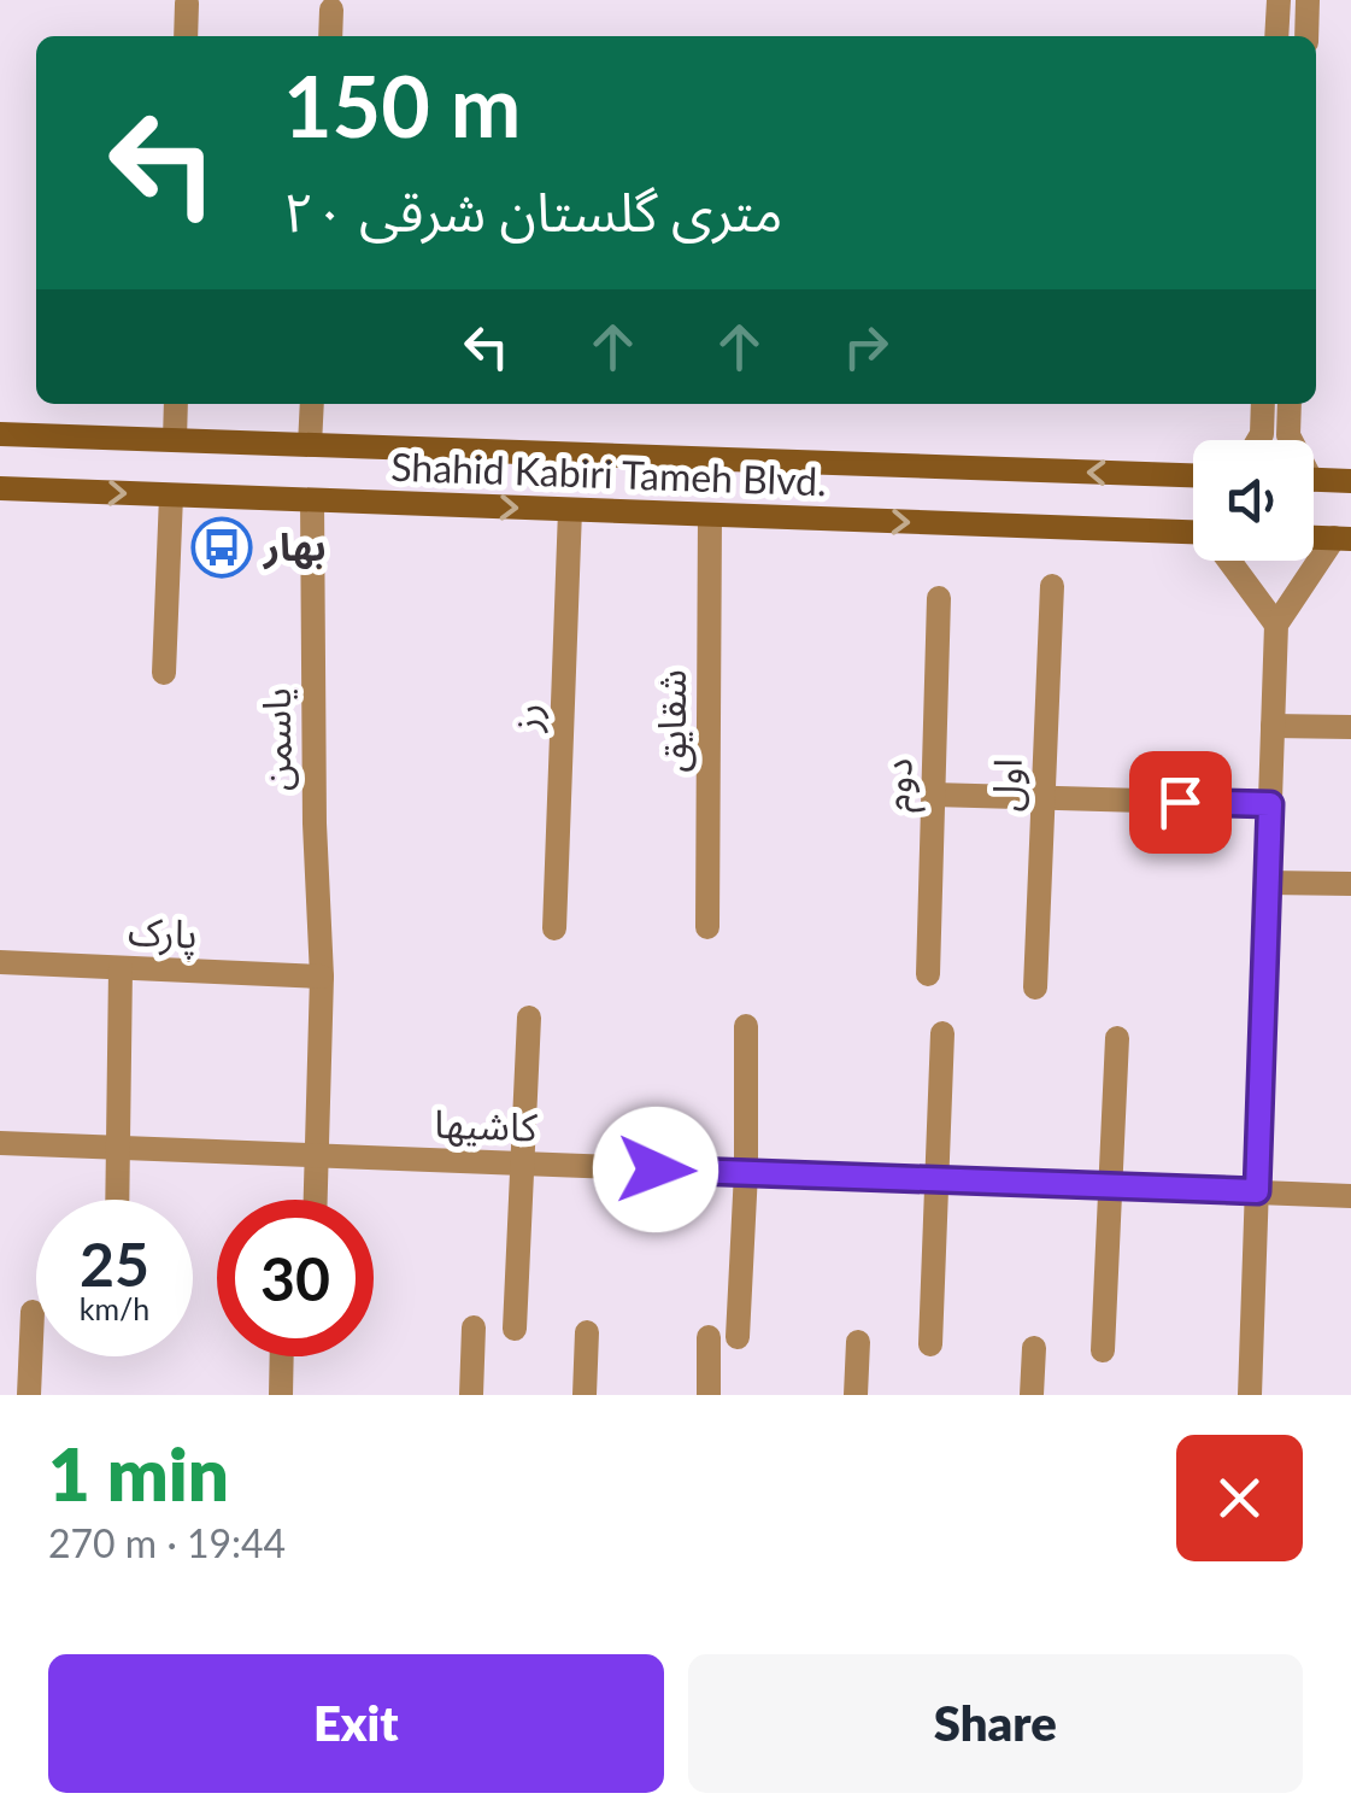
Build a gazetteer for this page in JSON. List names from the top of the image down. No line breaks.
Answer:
{"streets":{"main road":["Shahid Kabiri Tameh Blvd."],"street":["رز","شقایق","یاسمن","دوم","اول","پارک","کاشیها"]},"crossings":[["Shahid Kabiri Tameh Blvd.","رز"],["Shahid Kabiri Tameh Blvd.","شقایق"],["Shahid Kabiri Tameh Blvd.","یاسمن"],["یاسمن","پارک"],["یاسمن","کاشیها"]],"places":{"bus stop":["بهار"]},"page":{"turn":["150 m","۲۰ متری گلستان شرقی"],"speed":"25 km/h","limit":"30","heading":["1 min","270 m · 19:44"],"buttons":["Exit","Share"]}}
